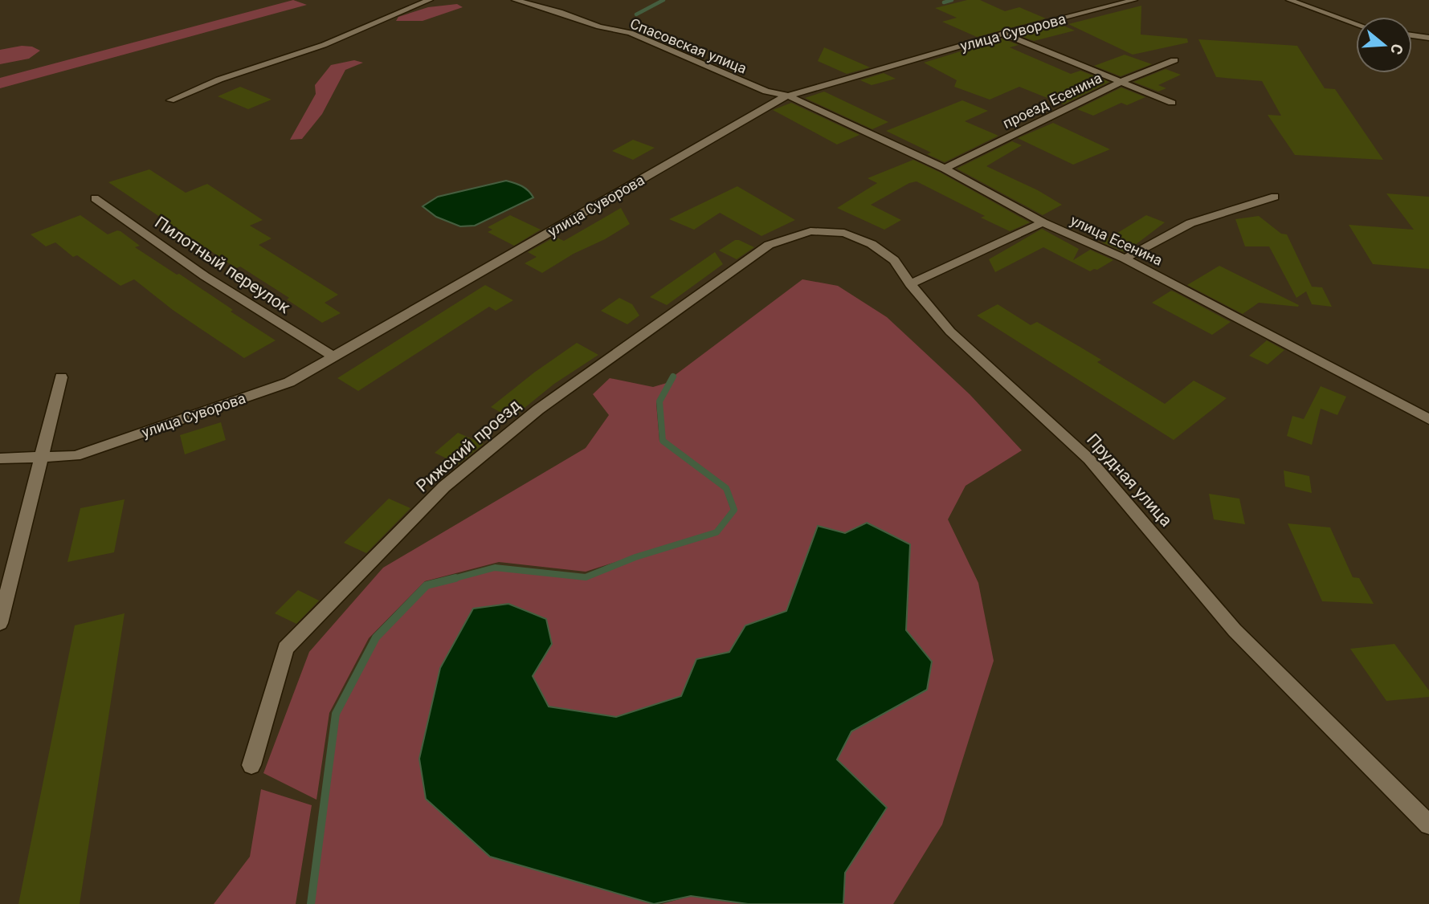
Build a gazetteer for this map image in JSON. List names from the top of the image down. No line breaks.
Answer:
{"streets":{"street":["улица Суворова","Спасовская улица","проезд Есенина","улица Есенина","Пилотный переулок","Рижский проезд","Прудная улица"]},"crossings":[["улица Суворова","Спасовская улица"],["улица Суворова","улица Есенина"],["улица Суворова","Пилотный переулок"],["Спасовская улица","улица Есенина"],["проезд Есенина","улица Есенина"],["Рижский проезд","Прудная улица"]],"north":"right"}
